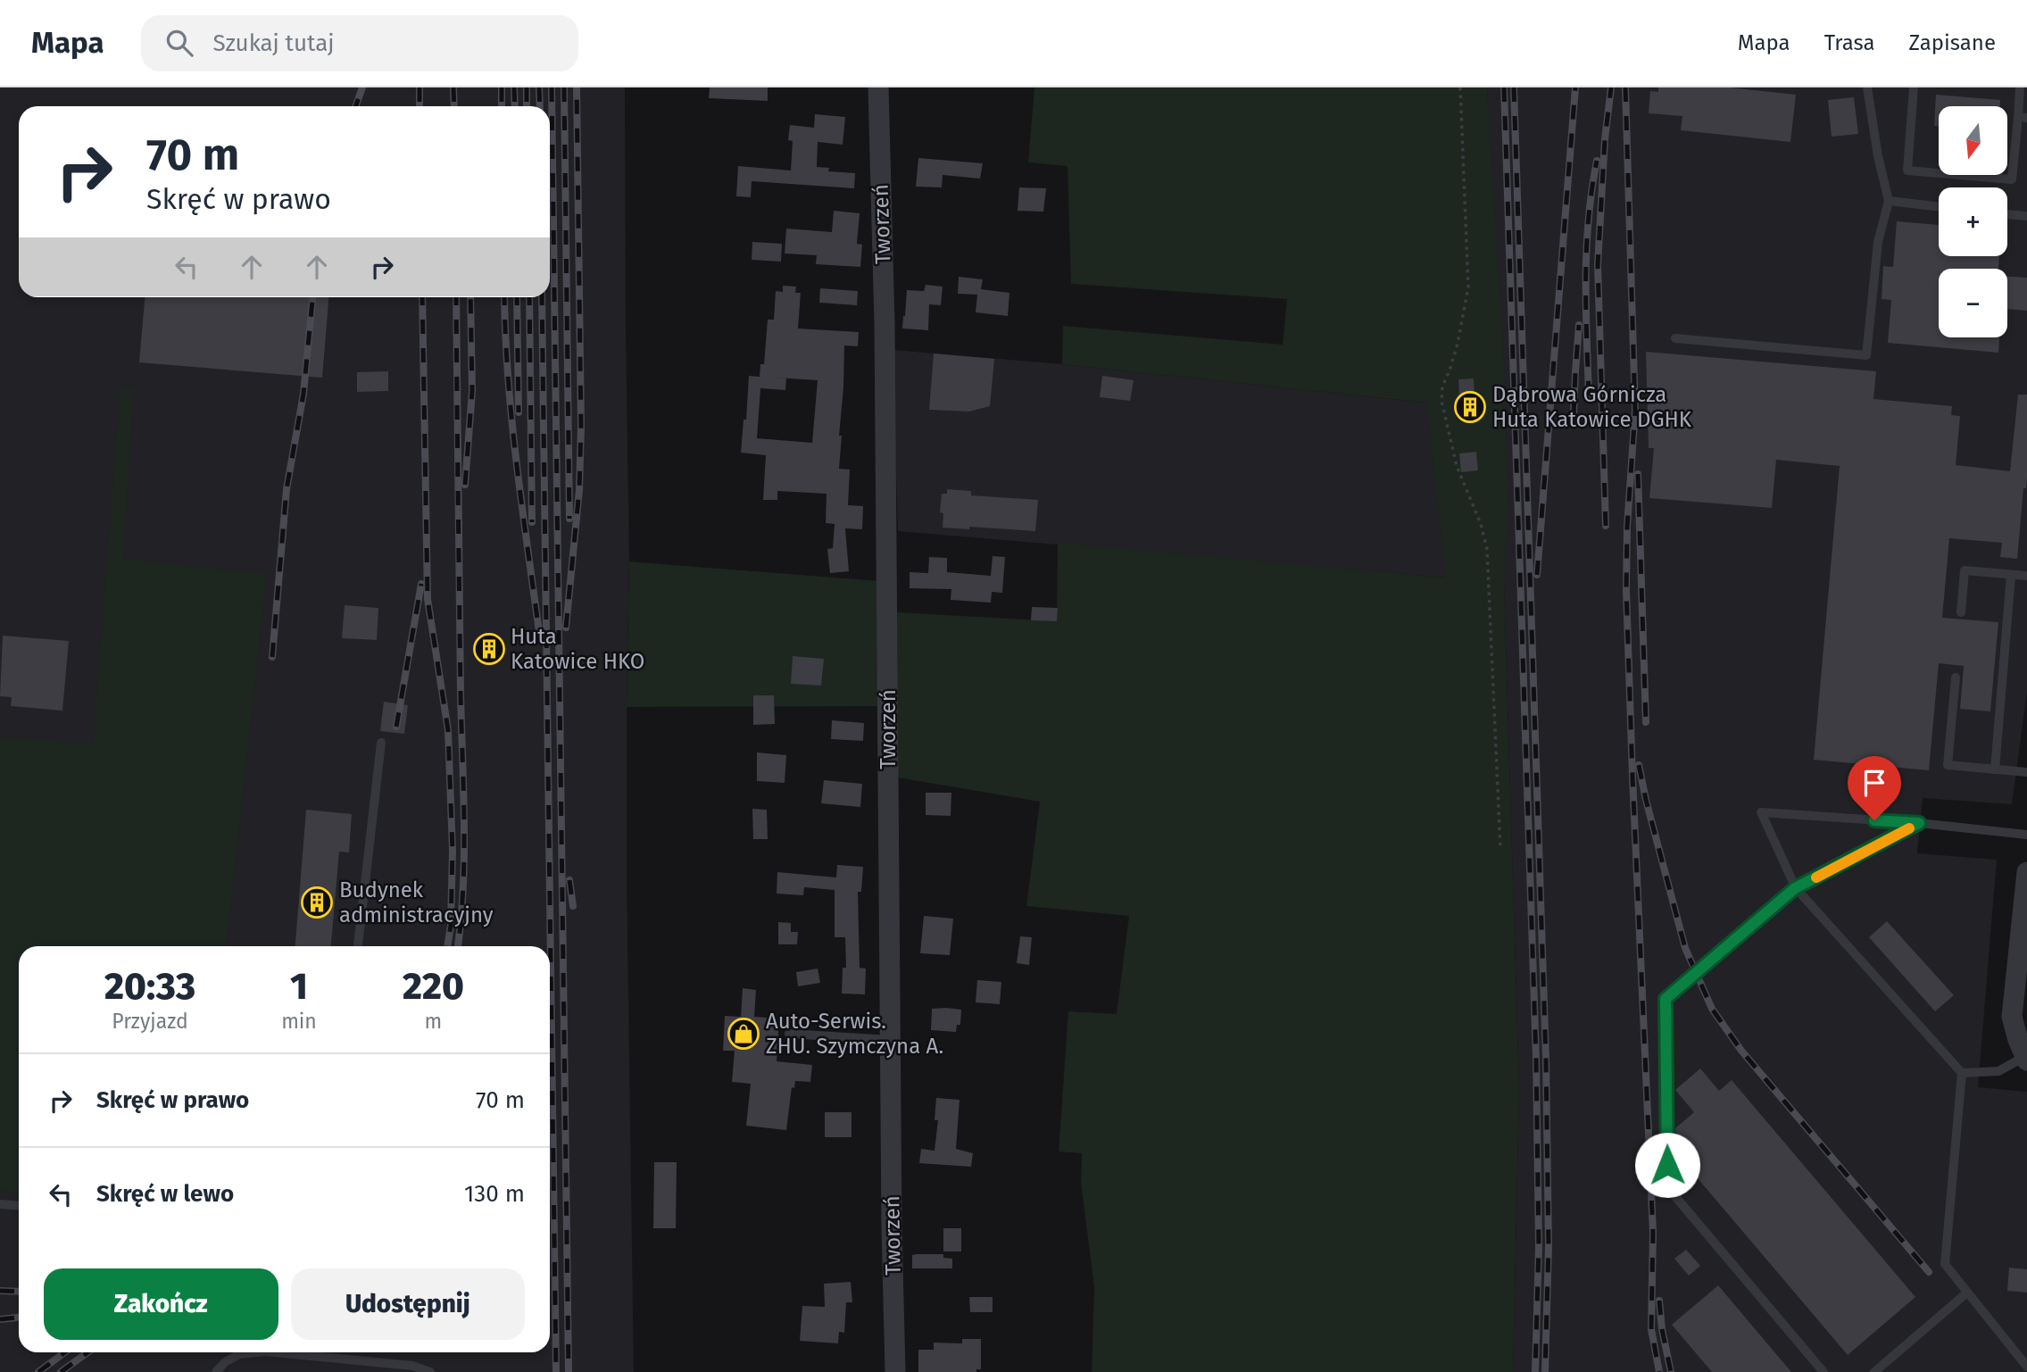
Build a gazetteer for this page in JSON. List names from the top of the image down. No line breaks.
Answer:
{"streets":{"street":["Tworzeń"]},"places":{"building":["Dąbrowa Górnicza Huta Katowice DGHK","Huta Katowice HKO","Budynek administracyjny"],"shop":["Auto-Serwis. ZHU. Szymczyna A."]},"north":"bottom","page":{"header":"Mapa","search":"Szukaj tutaj","nav":["Mapa","Trasa","Zapisane"],"map_buttons":["+","−"],"turn":["70 m","Skręć w prawo"],"eta":["20:33","Przyjazd","1","min","220","m"],"list":[{"name":"Skręć w prawo","value":"70 m"},{"name":"Skręć w lewo","value":"130 m"}],"buttons":["Zakończ","Udostępnij"]}}
